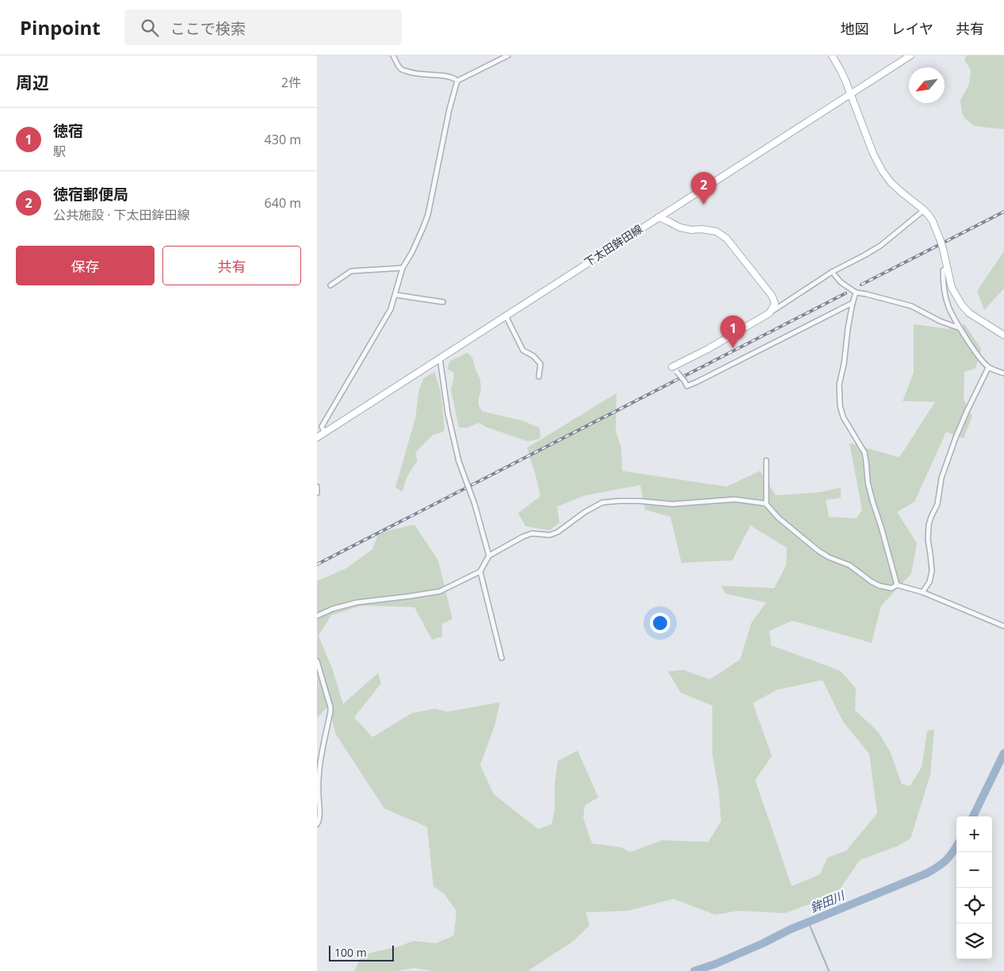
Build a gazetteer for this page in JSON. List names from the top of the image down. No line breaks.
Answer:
{"streets":{"main road":["下太田鉾田線"]},"water":["鉾田川"],"scale_bar":"100 m","north":"bottom left","page":{"header":"Pinpoint","search":"ここで検索","nav":["地図","レイヤ","共有"],"heading":["周辺","2件"],"list":[{"mark":"1","name":"徳宿","note":"駅","value":"430 m"},{"mark":"2","name":"徳宿郵便局","note":"公共施設 · 下太田鉾田線","value":"640 m"}],"pins":["2","1"],"buttons":["保存","共有"],"map_buttons":["+","−"],"scale":"100 m"}}
